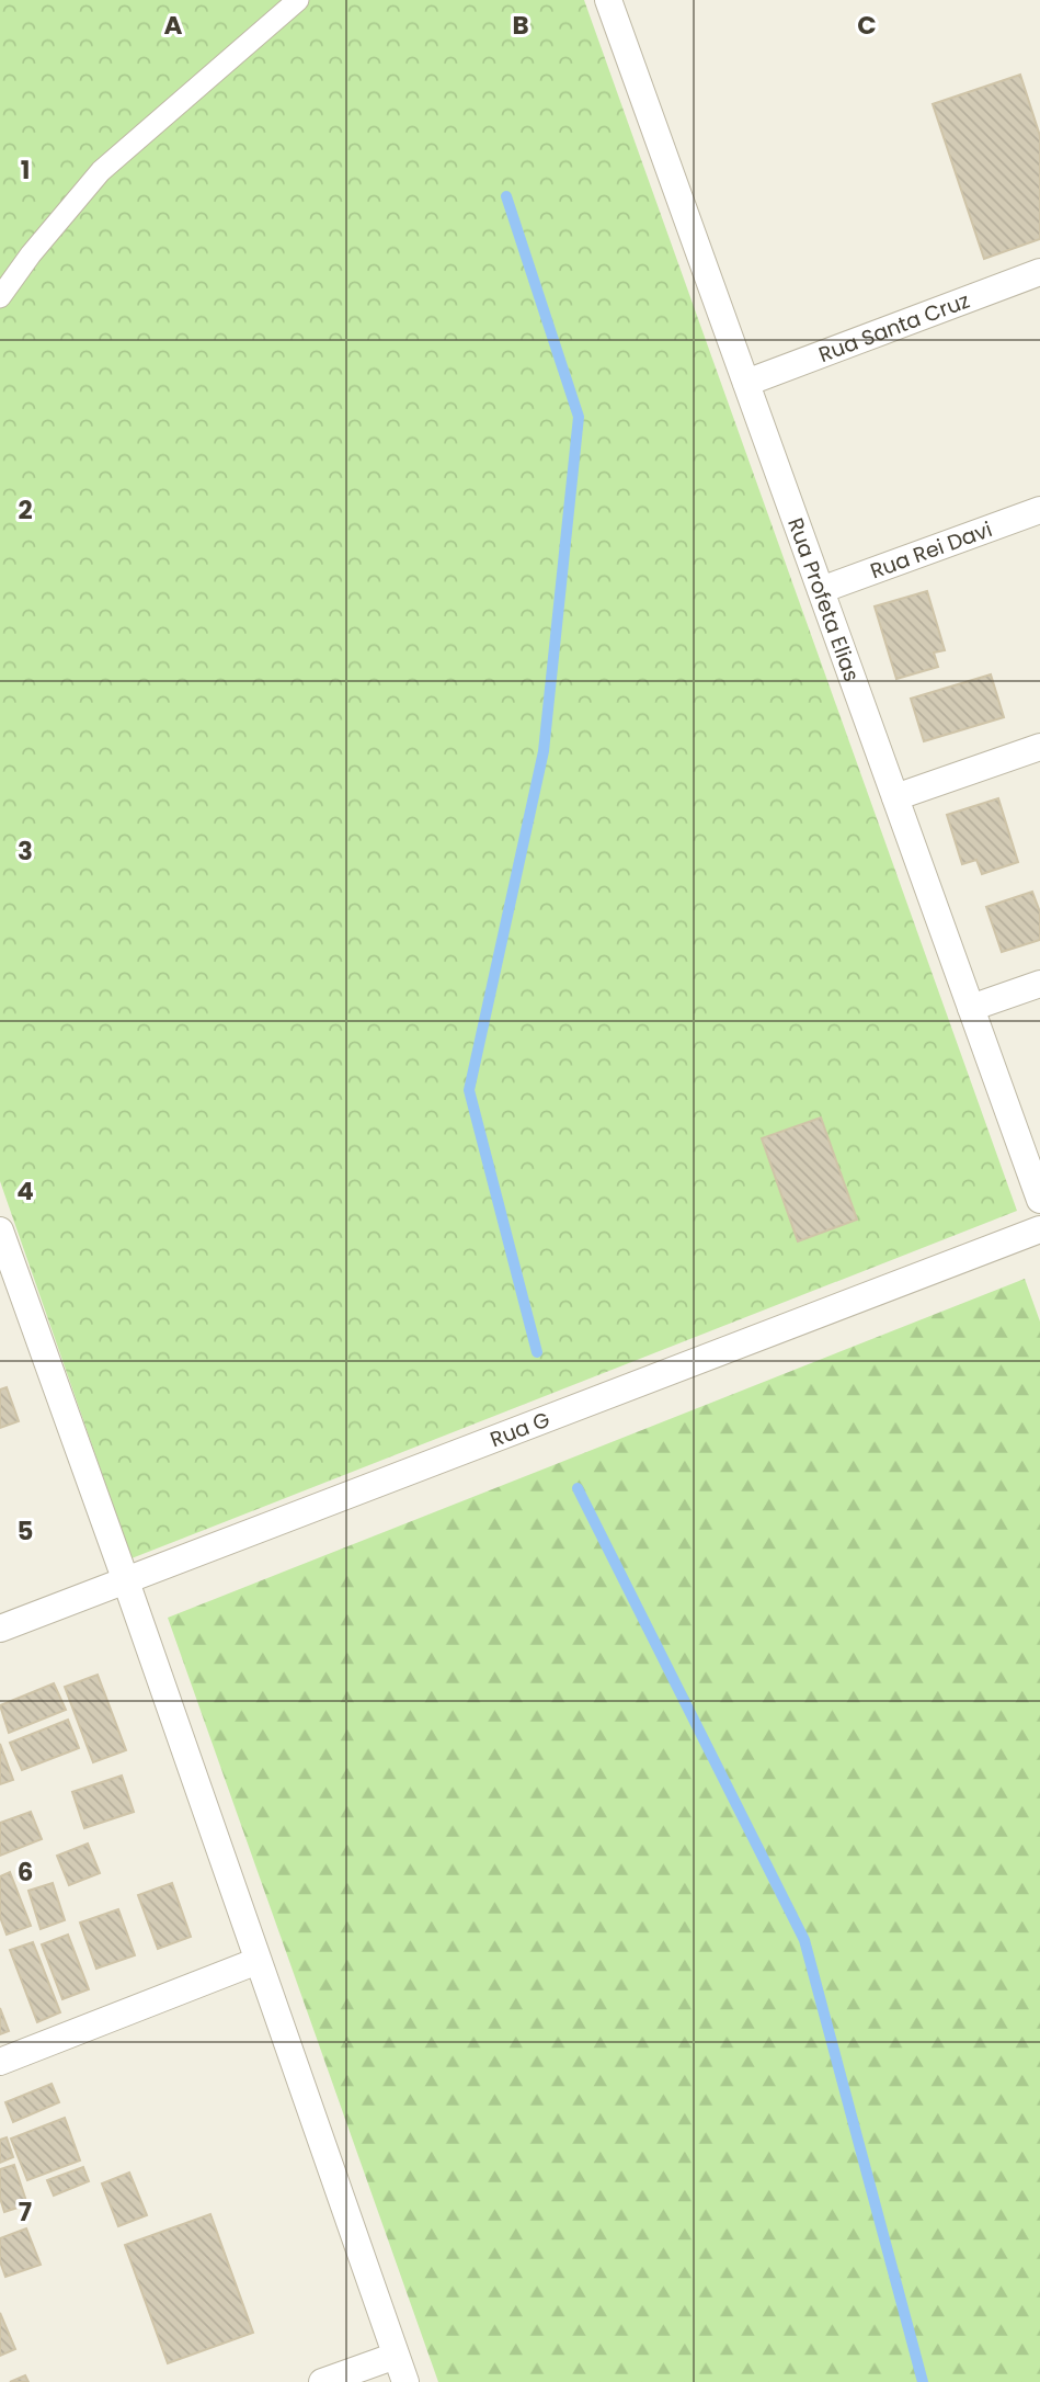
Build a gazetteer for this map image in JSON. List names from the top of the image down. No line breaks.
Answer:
{"streets":{"street":["Rua Santa Cruz","Rua Rei Davi","Rua Profeta Elias","Rua G"]},"crossings":[["Rua Santa Cruz","Rua Profeta Elias"],["Rua Rei Davi","Rua Profeta Elias"]],"grid":{"columns":["A","B","C"],"rows":["1","2","3","4","5","6","7"]}}
